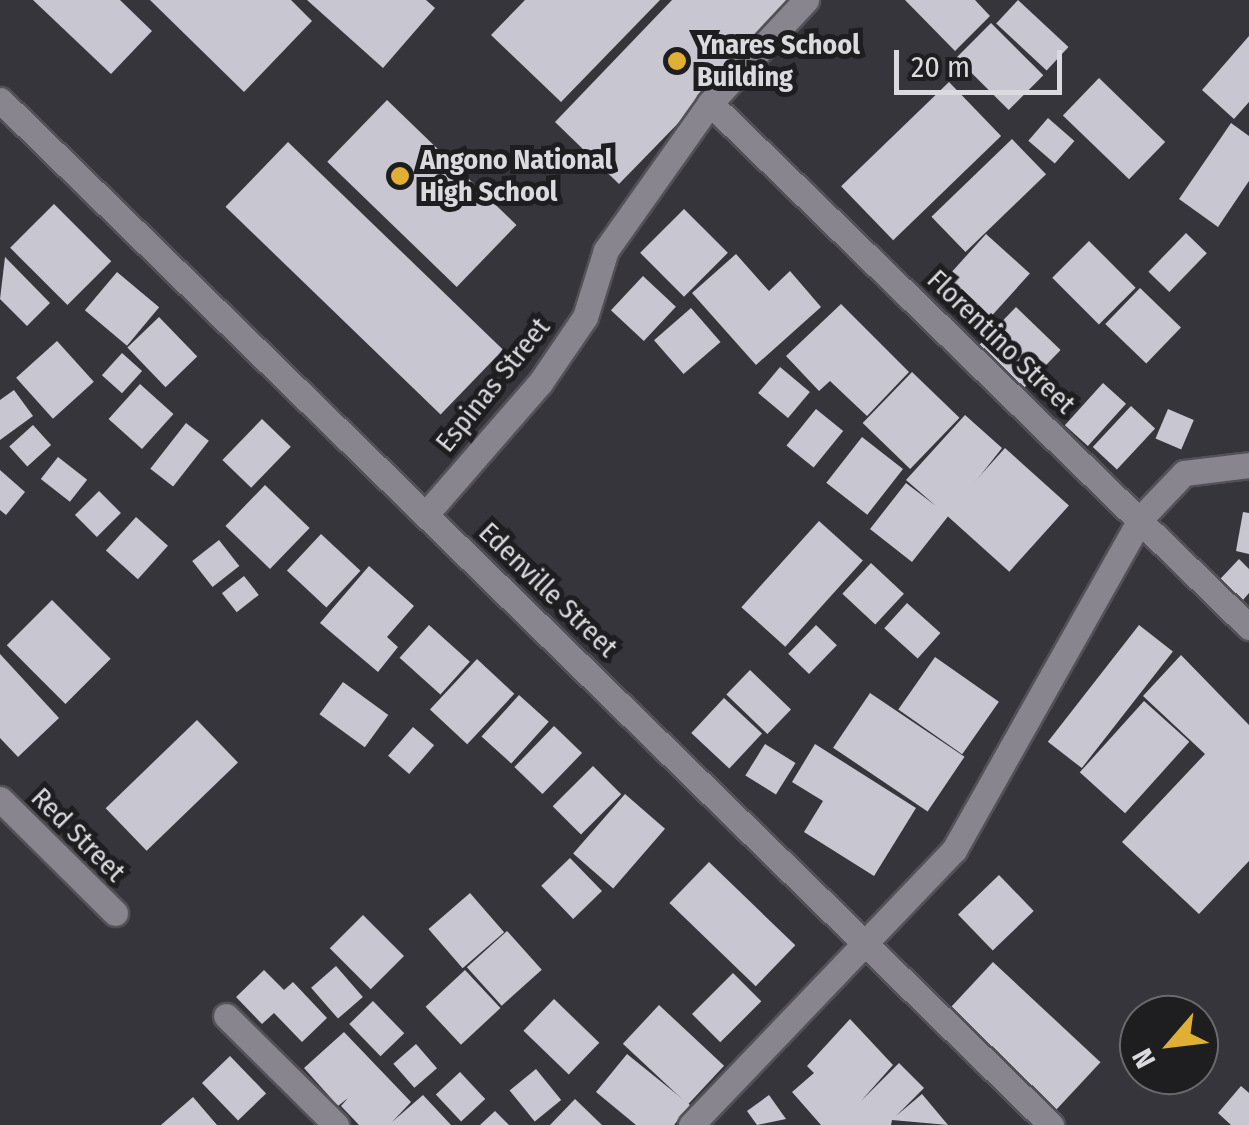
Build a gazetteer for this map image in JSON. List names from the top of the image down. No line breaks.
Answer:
{"streets":{"street":["Florentino Street","Espinas Street","Edenville Street","Red Street"]},"crossings":[["Florentino Street","Espinas Street"],["Espinas Street","Edenville Street"]],"places":["Ynares School Building","Angono National High School"],"scale_bar":"20 m","north":"bottom left"}
